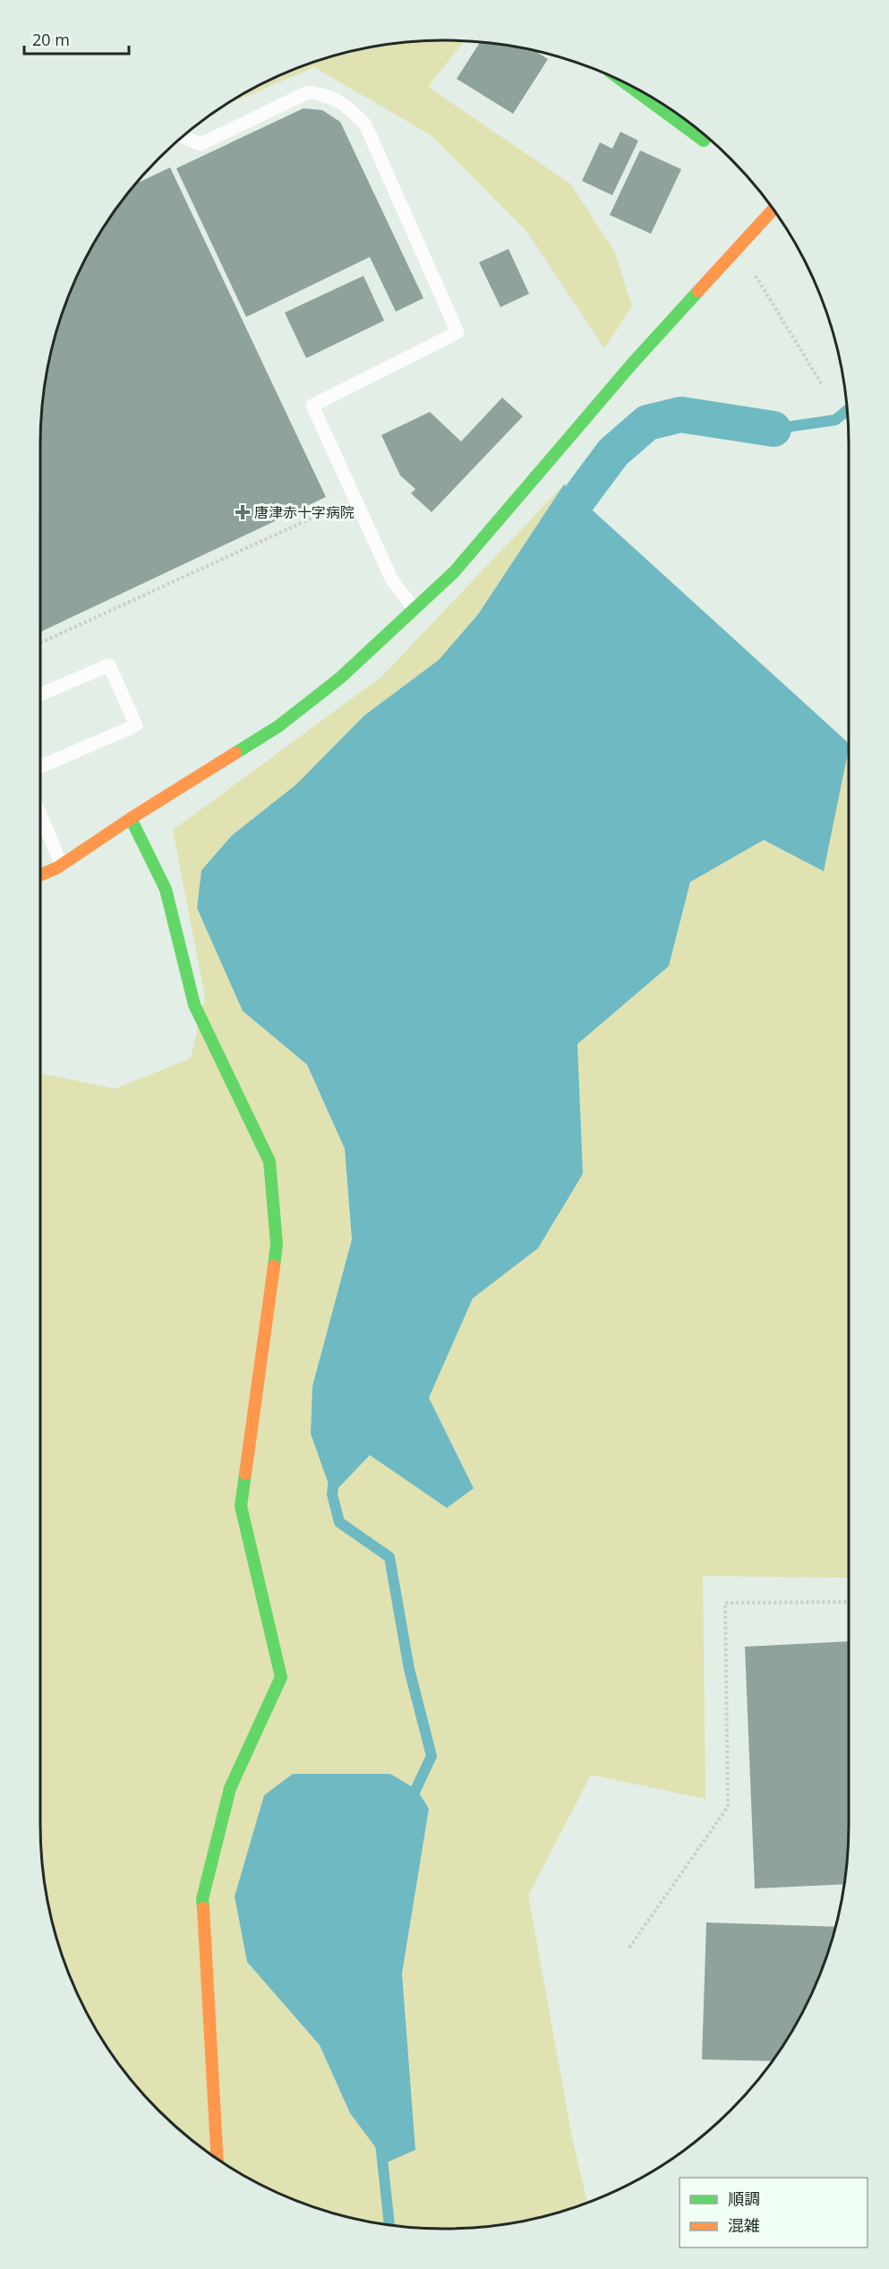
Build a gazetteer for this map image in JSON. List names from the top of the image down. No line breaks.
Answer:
{"places":{"health":["唐津赤十字病院"]},"legend":["順調","混雑"],"scale_bar":"20 m"}
